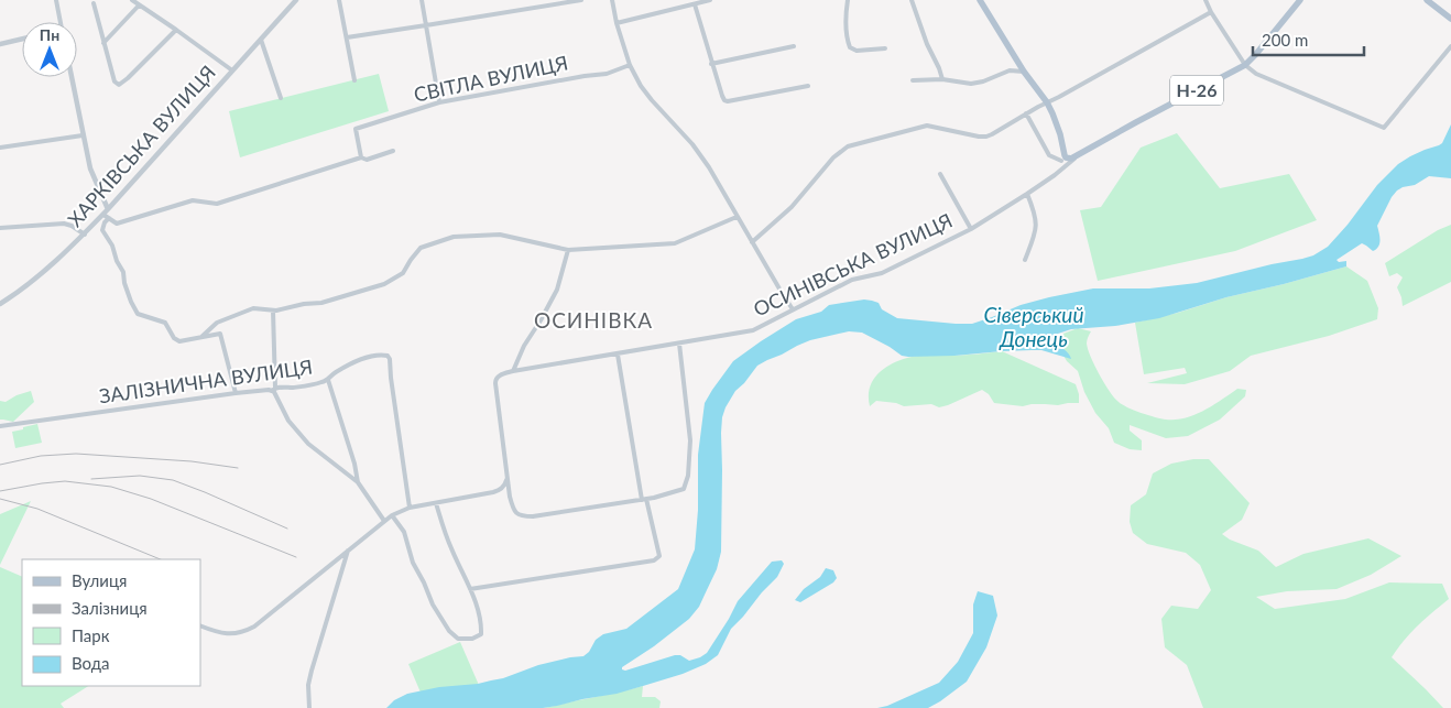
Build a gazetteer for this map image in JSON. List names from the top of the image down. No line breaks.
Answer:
{"streets":{"main road":["Н-26","ОСИНІВСЬКА ВУЛИЦЯ"],"street":["СВІТЛА ВУЛИЦЯ","ХАРКІВСЬКА ВУЛИЦЯ","ЗАЛІЗНИЧНА ВУЛИЦЯ"]},"districts":["ОСИНІВКА"],"water":["Сіверський Донець"],"legend":["Вулиця","Залізниця","Парк","Вода"],"scale_bar":"200 m","north":"top"}
